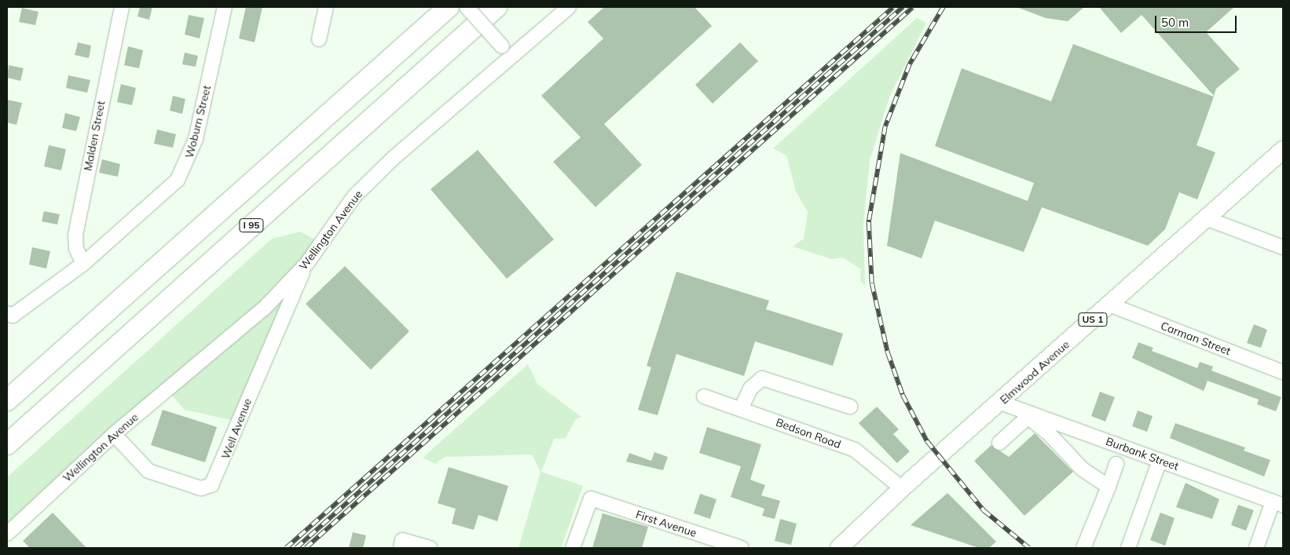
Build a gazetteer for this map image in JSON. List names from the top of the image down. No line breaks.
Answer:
{"streets":{"highway":["I 95"],"main road":["US 1","Elmwood Avenue"],"street":["Woburn Street","Malden Street","Wellington Avenue","Carman Street","Well Avenue","Bedson Road","Burbank Street","First Avenue"]},"crossings":[["Woburn Street","Malden Street"],["Wellington Avenue","Well Avenue"],["Carman Street","Elmwood Avenue"],["Elmwood Avenue","Bedson Road"],["Elmwood Avenue","Burbank Street"]],"scale_bar":"50 m"}
